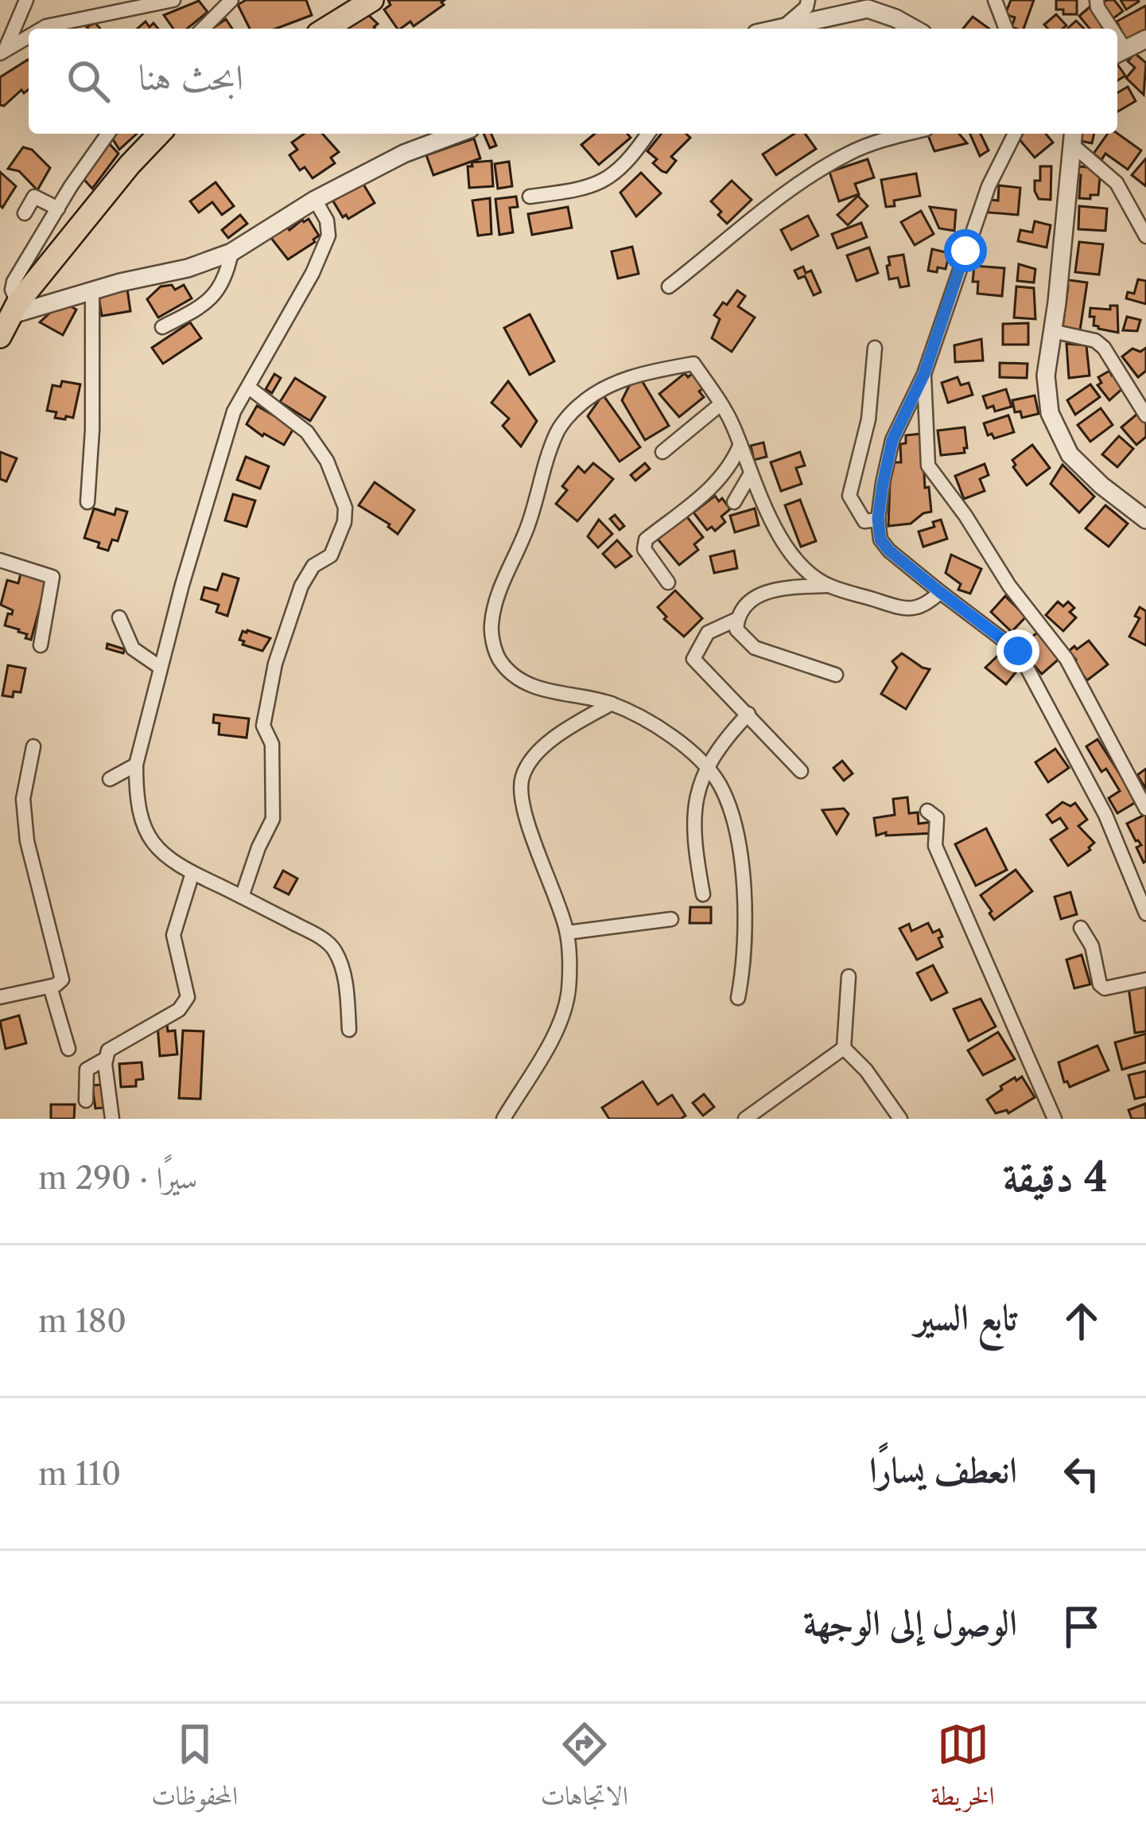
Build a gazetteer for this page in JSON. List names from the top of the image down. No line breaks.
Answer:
{"page":{"search":"ابحث هنا","heading":["4 دقيقة","سيرًا · 290 m"],"list":[["تابع السير","180 m"],["انعطف يسارًا","110 m"],"الوصول إلى الوجهة"],"nav":["الخريطة","الاتجاهات","المحفوظات"]}}
